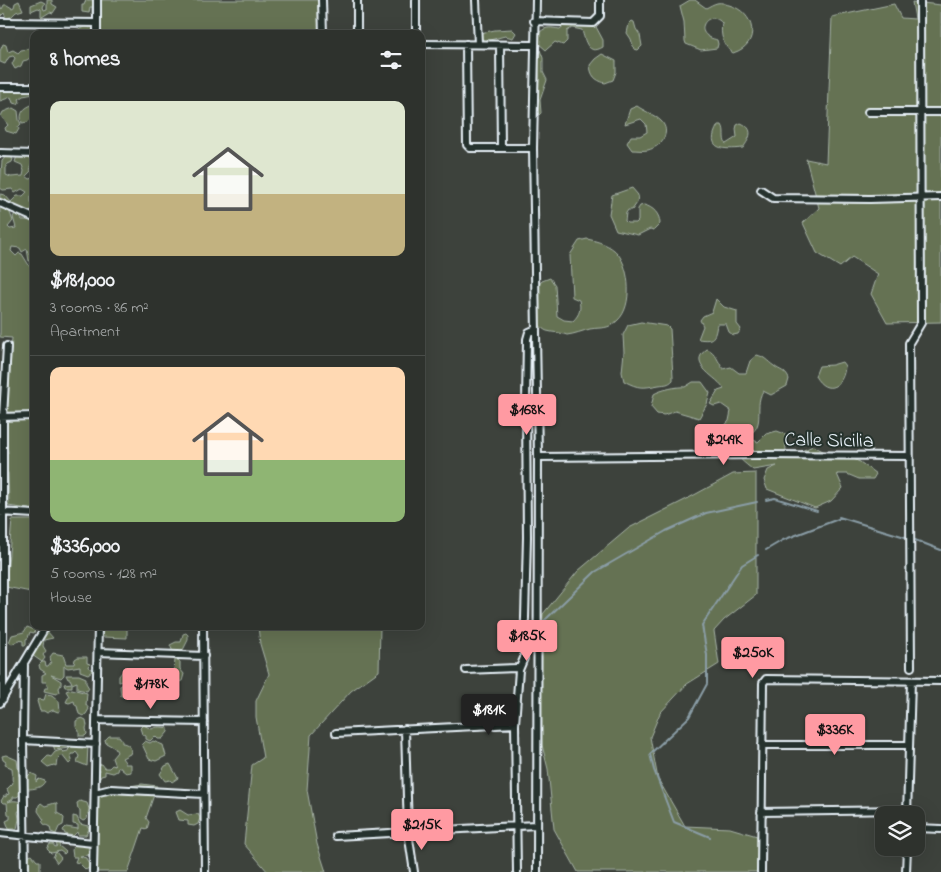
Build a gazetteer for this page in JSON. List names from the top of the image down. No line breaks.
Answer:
{"streets":{"street":["Calle Sicilia"]},"page":{"heading":"8 homes","list":[{"name":"$181,000","note":"3 rooms · 86 m² · Apartment"},{"name":"$336,000","note":"5 rooms · 128 m² · House"}],"price":["$168K","$249K","$185K","$250K","$178K","$181K","$336K","$215K"]}}
